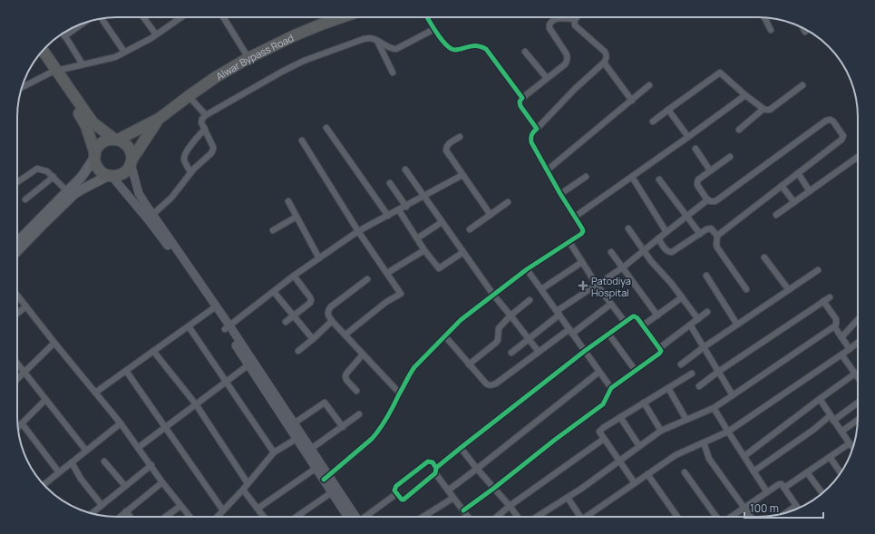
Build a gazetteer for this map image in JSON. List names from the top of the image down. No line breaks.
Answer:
{"streets":{"highway":["Alwar Bypass Road"]},"places":{"health":["Patodiya Hospital"]},"scale_bar":"100 m"}
